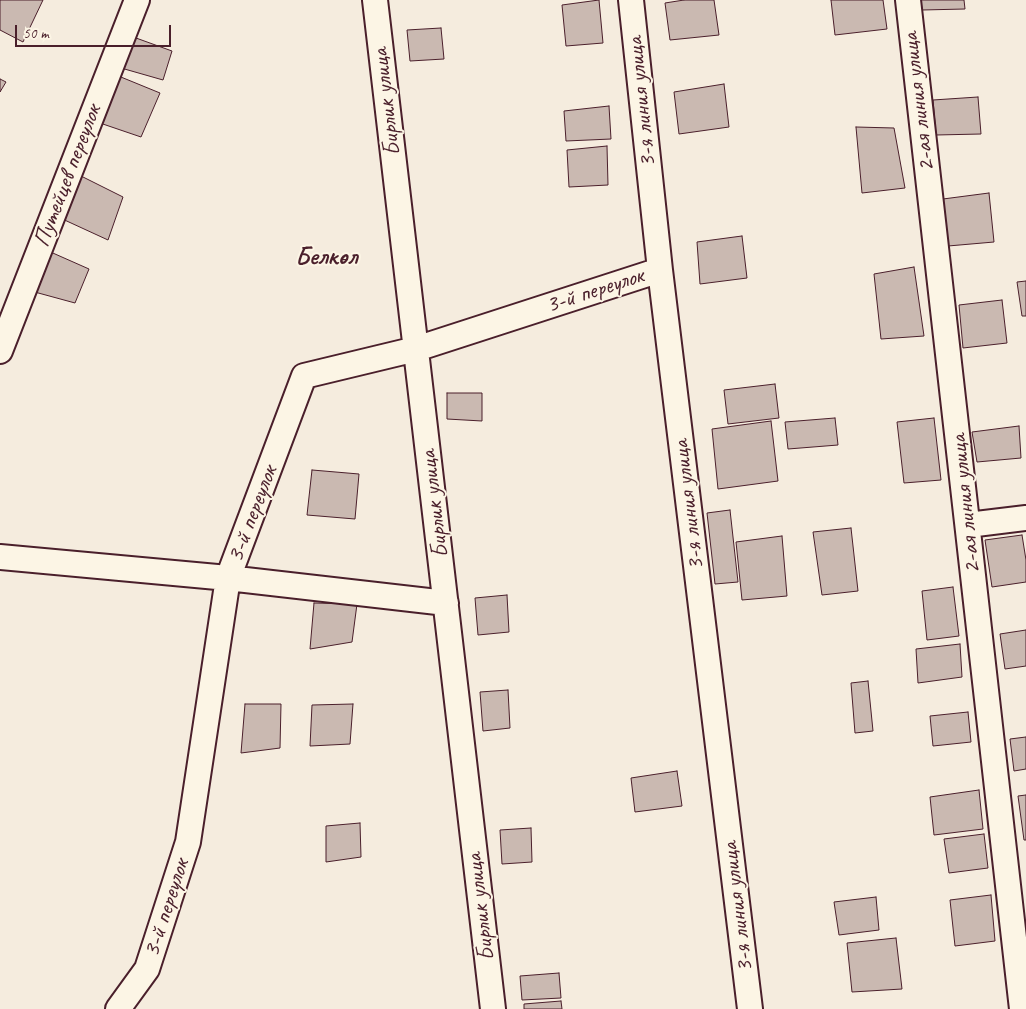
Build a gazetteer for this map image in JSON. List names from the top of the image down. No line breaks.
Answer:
{"streets":{"street":["Бирлик улица","3-я линия улица","2-ая линия улица","Путейцев переулок","3-й переулок"]},"crossings":[["Бирлик улица","3-й переулок"],["3-я линия улица","3-й переулок"]],"districts":["Белкөл"],"scale_bar":"50 m"}
